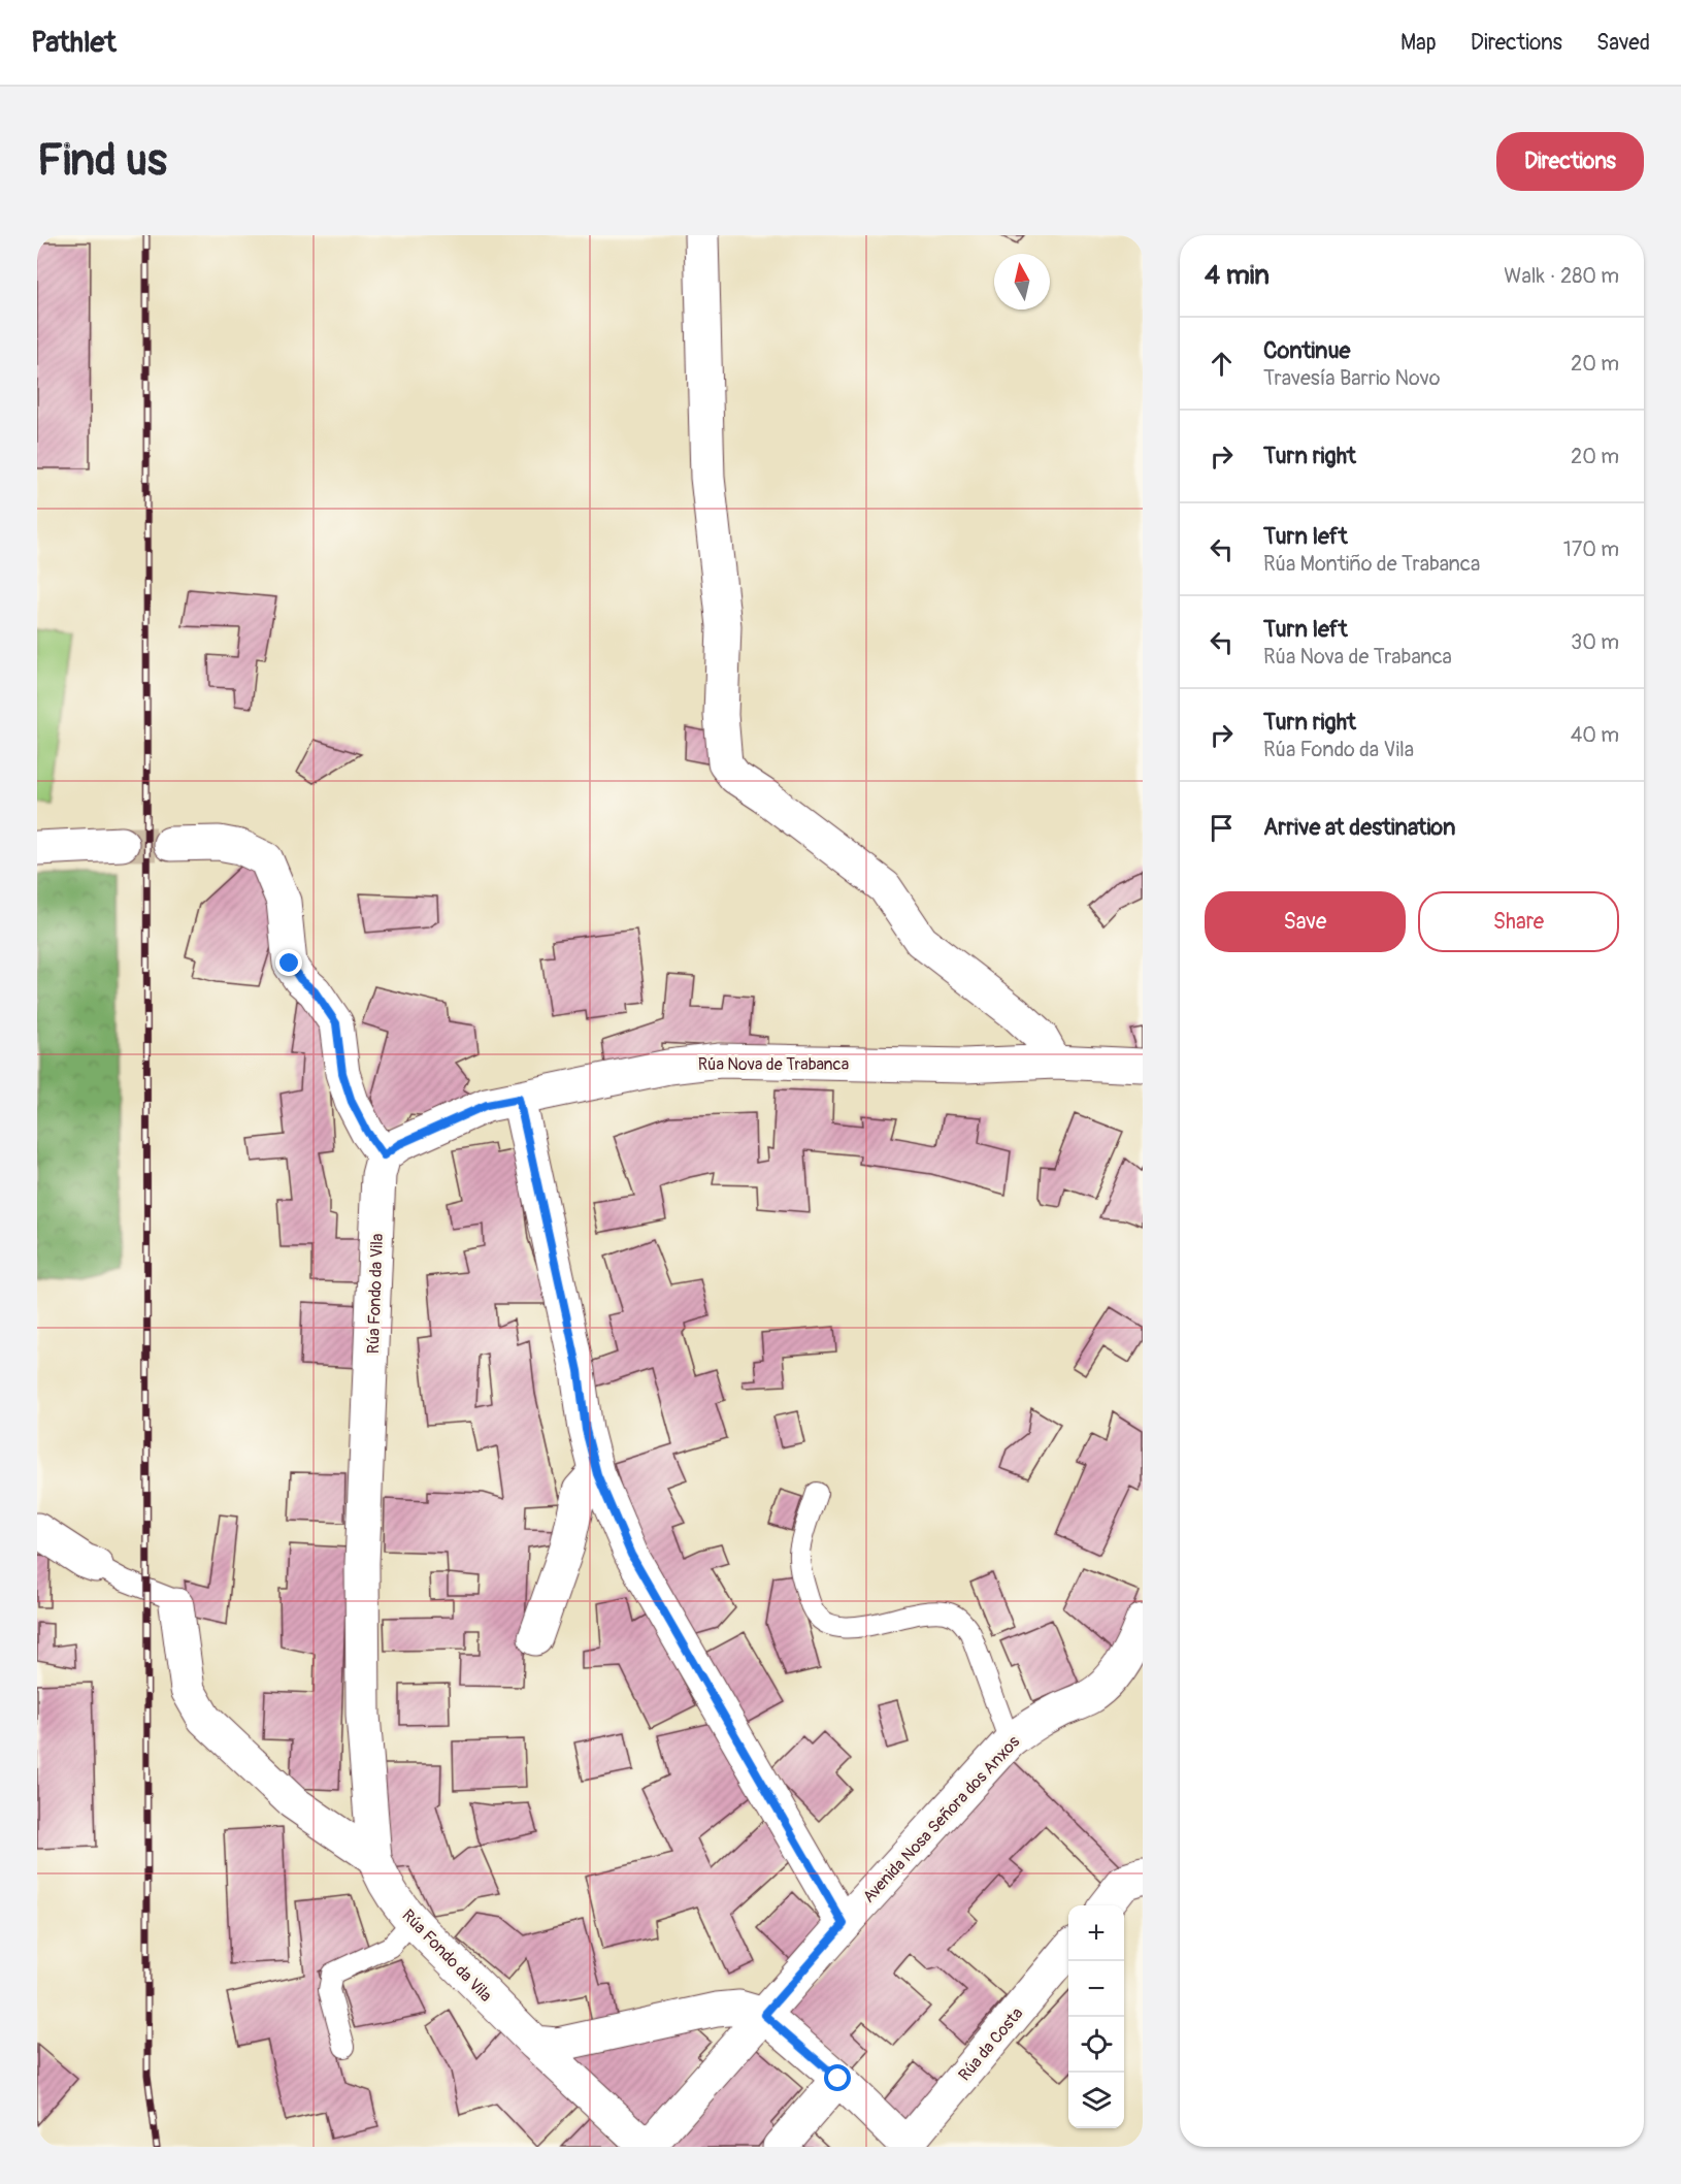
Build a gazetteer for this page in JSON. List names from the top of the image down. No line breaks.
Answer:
{"streets":{"street":["Rúa Nova de Trabanca","Rúa Fondo da Vila","Avenida Nosa Señora dos Anxos","Rúa da Costa"]},"crossings":[["Rúa Nova de Trabanca","Rúa Fondo da Vila"],["Rúa Fondo da Vila","Avenida Nosa Señora dos Anxos"]],"north":"top","page":{"header":"Pathlet","nav":["Map","Directions","Saved"],"buttons":["Directions",["Save","Share"]],"title":"Find us","heading":["4 min","Walk · 280 m"],"list":[["Continue","Travesía Barrio Novo","20 m"],["Turn right","20 m"],["Turn left","Rúa Montiño de Trabanca","170 m"],["Turn left","Rúa Nova de Trabanca","30 m"],["Turn right","Rúa Fondo da Vila","40 m"],"Arrive at destination"],"map_buttons":["+","−"]}}
